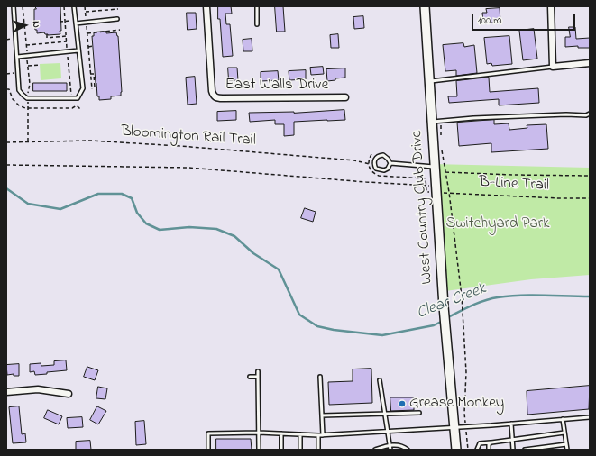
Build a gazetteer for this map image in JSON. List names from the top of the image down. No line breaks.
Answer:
{"streets":{"main road":["West Country Club Drive"],"street":["East Walls Drive"],"path":["Bloomington Rail Trail","B-Line Trail"]},"crossings":[["B-Line Trail","West Country Club Drive"]],"water":["Clear Creek"],"parks":["Switchyard Park"],"places":["Grease Monkey"],"scale_bar":"100 m","north":"right"}
